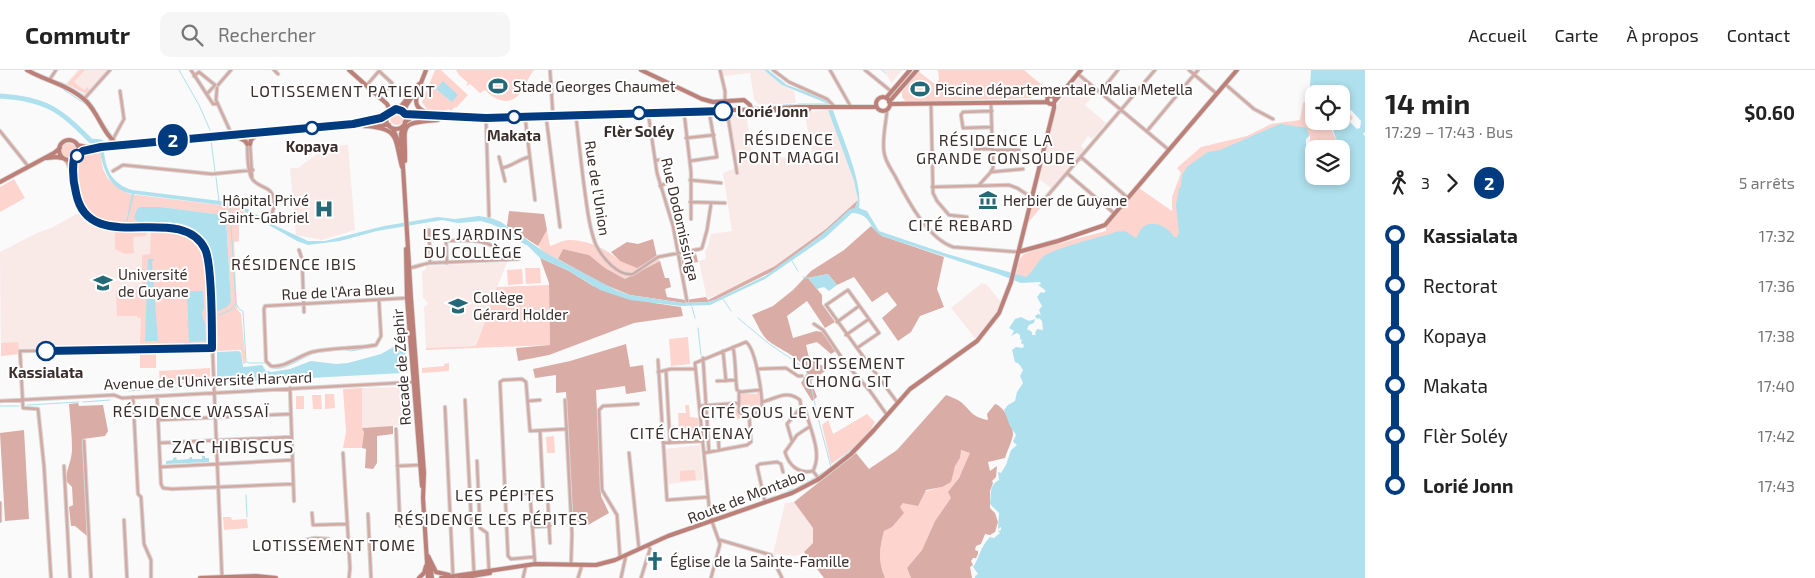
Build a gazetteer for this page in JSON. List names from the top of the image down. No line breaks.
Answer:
{"streets":{"main road":["Rocade de Zéphir","Route de Montabo"],"street":["Rue de l'Union","Rue Dodomissinga","Rue de l'Ara Bleu","Avenue de l'Université Harvard"]},"crossings":[["Rue de l'Union","Rue Dodomissinga"],["Rue de l'Ara Bleu","Rocade de Zéphir"],["Rocade de Zéphir","Avenue de l'Université Harvard"]],"districts":["LOTISSEMENT PATIENT","RÉSIDENCE PONT MAGGI","RÉSIDENCE LA GRANDE CONSOUDE","CITÉ REBARD","LES JARDINS DU COLLÈGE","RÉSIDENCE IBIS","LOTISSEMENT CHONG SIT","RÉSIDENCE WASSAÏ","CITÉ SOUS LE VENT","CITÉ CHATENAY","ZAC HIBISCUS","LES PÉPITES","RÉSIDENCE LES PÉPITES","LOTISSEMENT TOME"],"places":{"sports":["Stade Georges Chaumet","Piscine départementale Malia Metella"],"other":["Lorié Jonn","Flèr Soléy","Makata","Kopaya","Kassialata"],"museum":["Herbier de Guyane"],"hospital":["Hôpital Privé Saint-Gabriel"],"school or university":["Université de Guyane","Collège Gérard Holder"],"church":["Église de la Sainte-Famille"]},"lines":["bus line 2"],"page":{"header":"Commutr","search":"Rechercher","nav":["Accueil","Carte","À propos","Contact"],"on_map":"2","heading":["14 min","17:29 – 17:43 · Bus","$0.60"],"legs":["3","2","5 arrêts"],"list":[{"name":"Kassialata","value":"17:32"},{"name":"Rectorat","value":"17:36"},{"name":"Kopaya","value":"17:38"},{"name":"Makata","value":"17:40"},{"name":"Flèr Soléy","value":"17:42"},{"name":"Lorié Jonn","value":"17:43"}]}}
